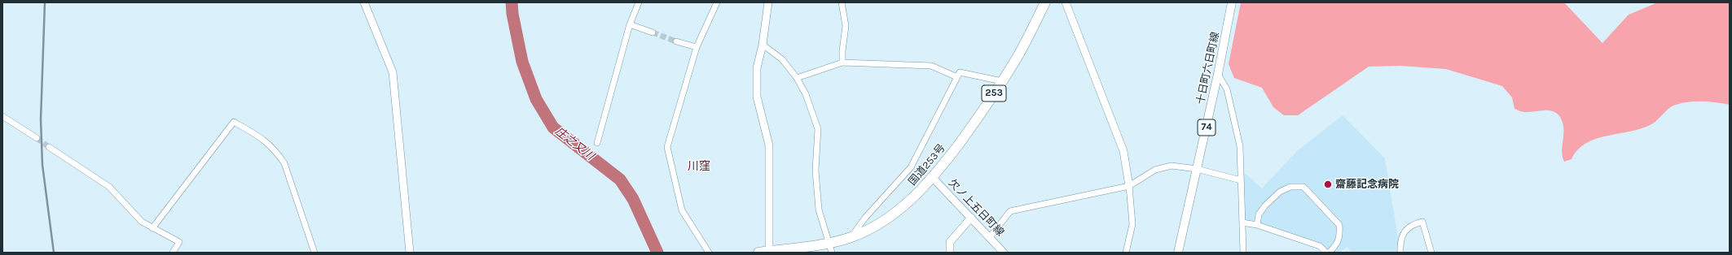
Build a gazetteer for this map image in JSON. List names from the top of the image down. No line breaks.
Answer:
{"streets":{"highway":["253","国道253号"],"main road":["十日町六日町線","74"],"street":["欠ノ上五日町線"]},"crossings":[["国道253号","欠ノ上五日町線"]],"districts":["川窪"],"water":["庄之又川"],"places":["齋藤記念病院"]}
